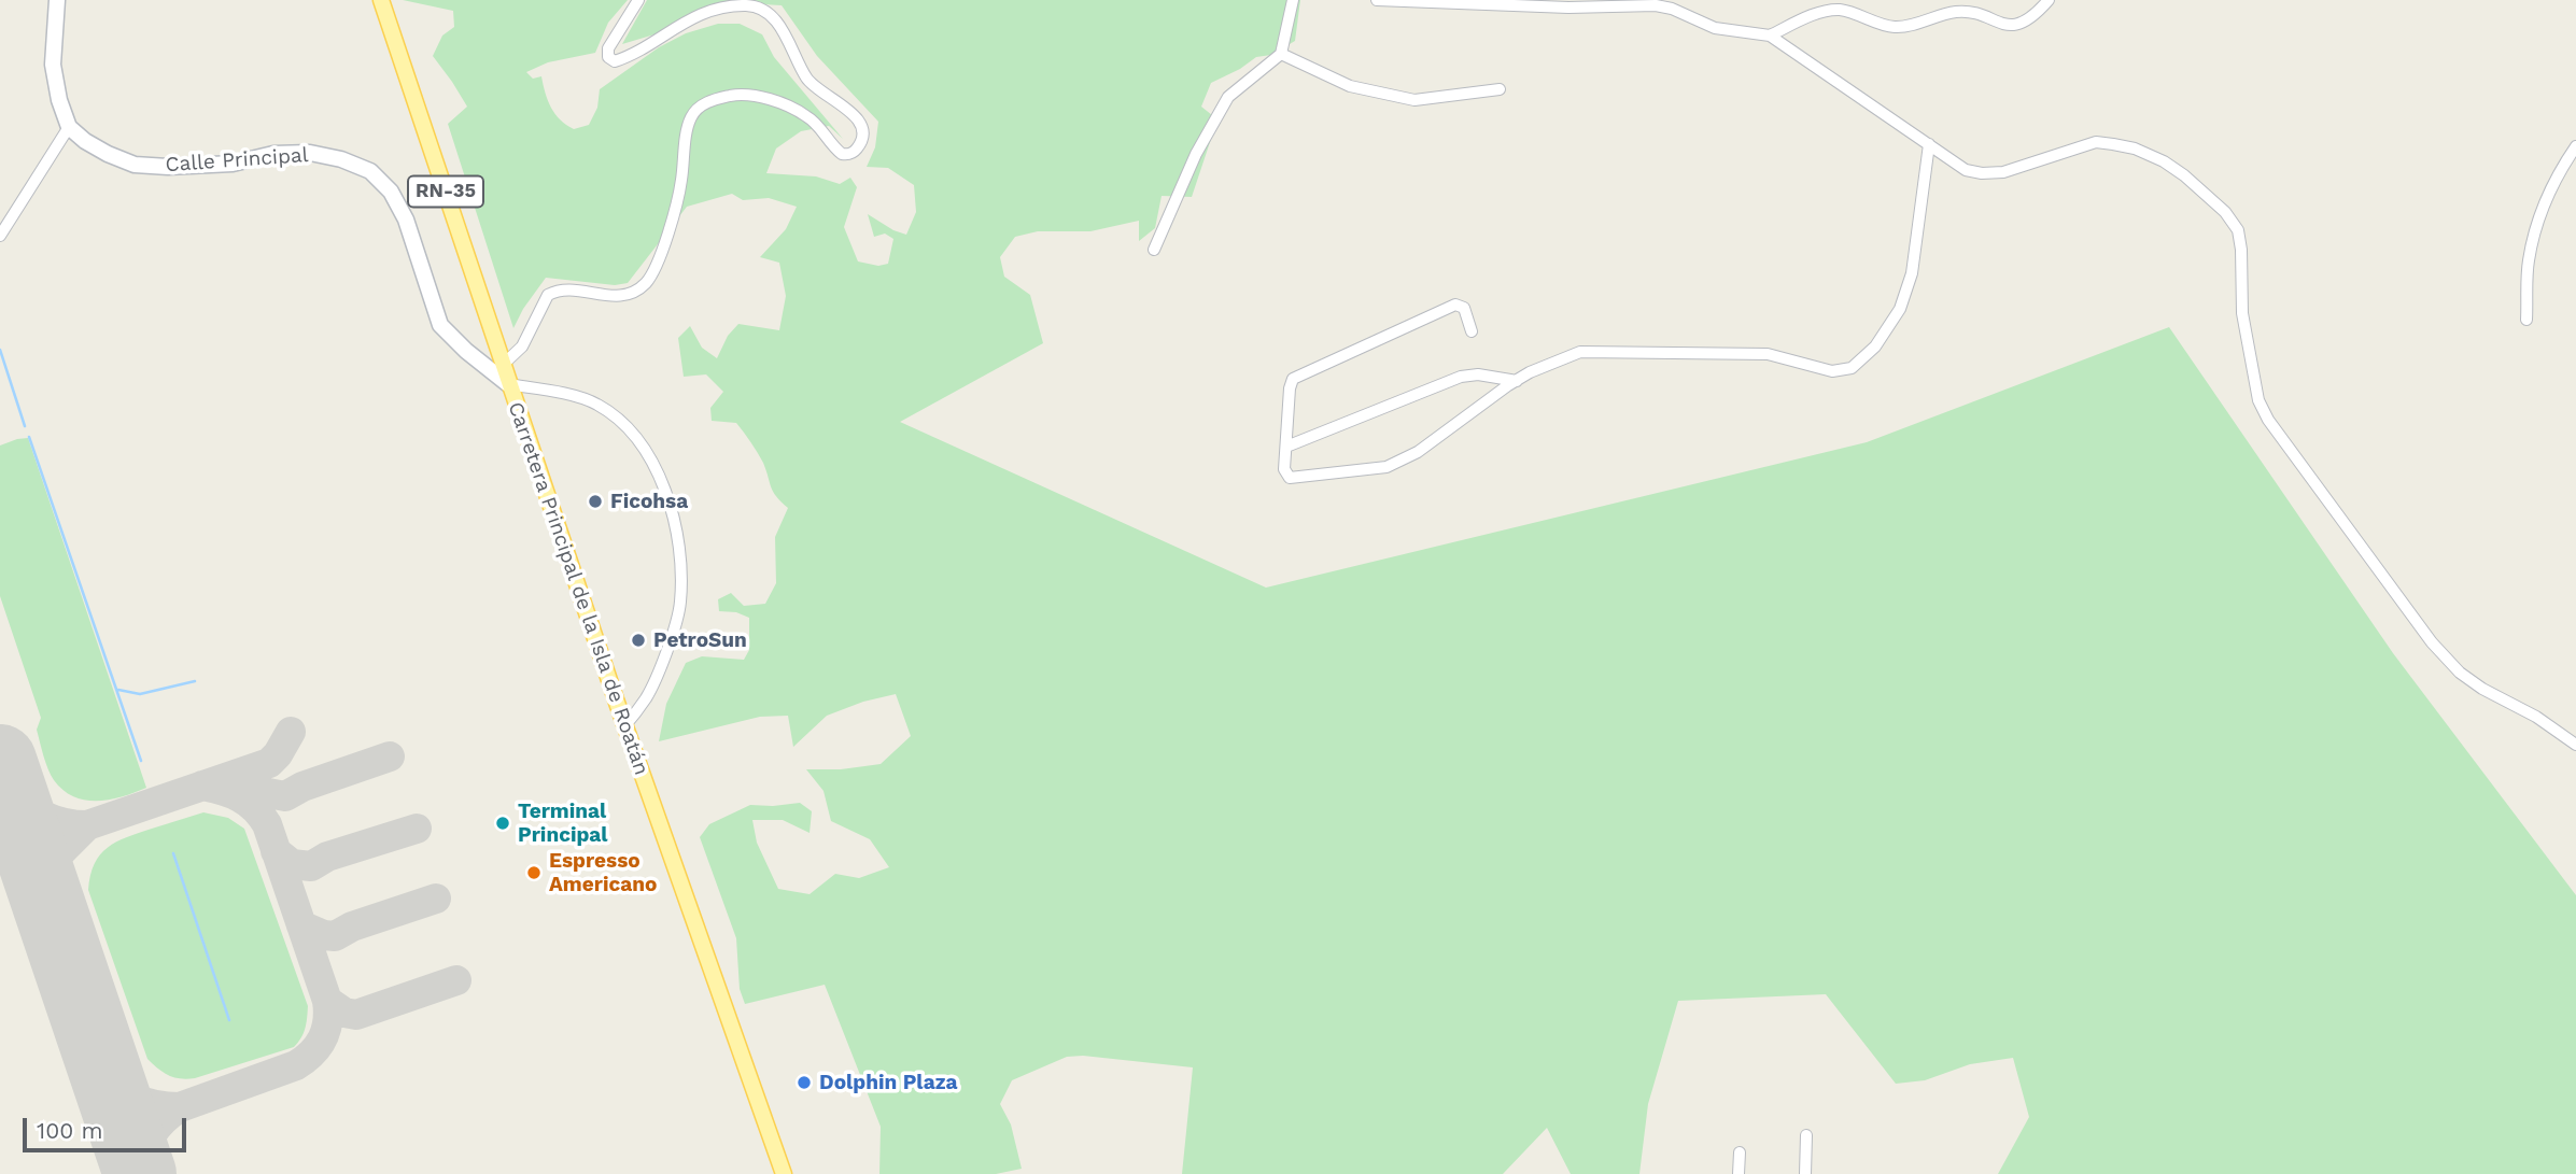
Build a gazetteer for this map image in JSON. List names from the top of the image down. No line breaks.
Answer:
{"streets":{"main road":["RN-35","Carretera Principal de la Isla de Roatán"],"street":["Calle Principal"]},"crossings":[["Calle Principal","Carretera Principal de la Isla de Roatán"]],"places":["Ficohsa","PetroSun","Terminal Principal","Espresso Americano","Dolphin Plaza"],"scale_bar":"100 m"}
